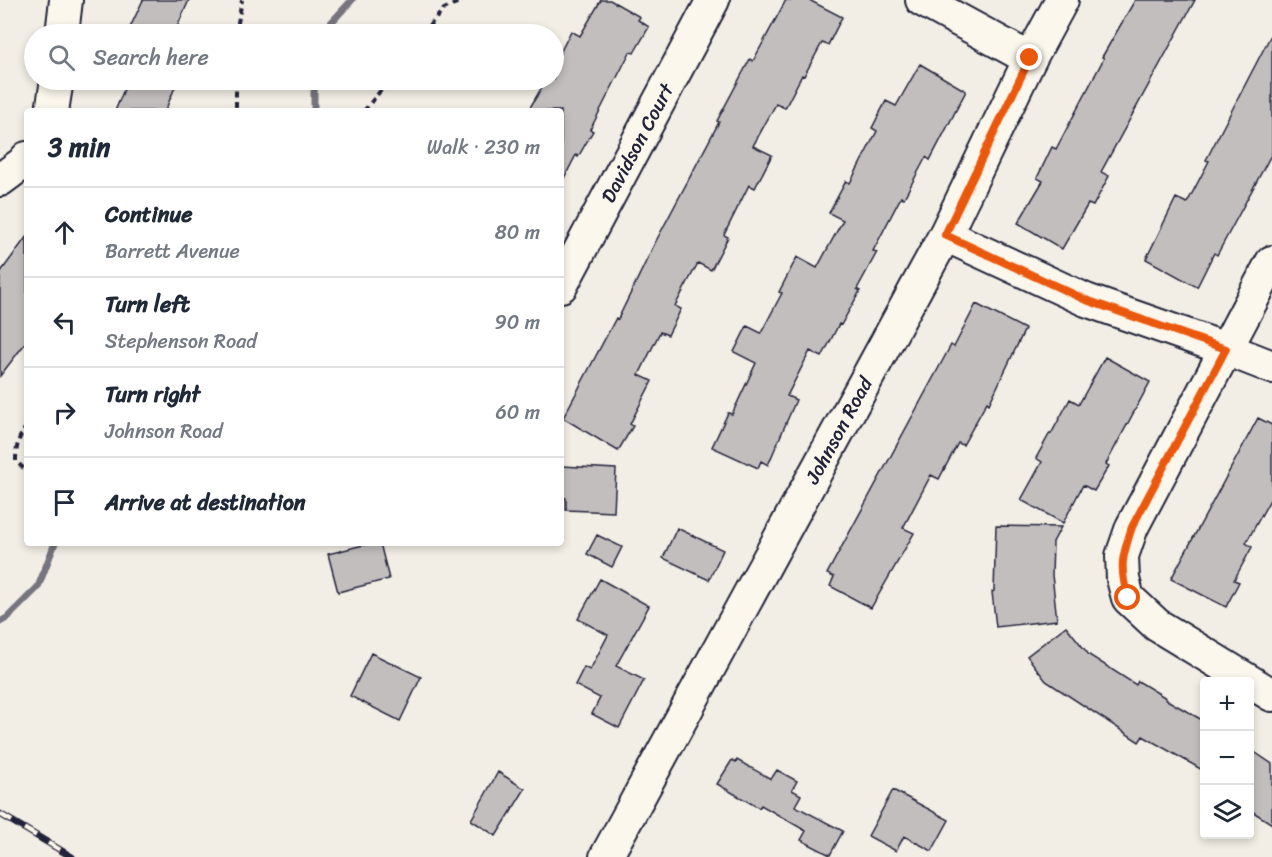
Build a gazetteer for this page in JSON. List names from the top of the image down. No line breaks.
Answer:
{"streets":{"street":["Davidson Court","Johnson Road"]},"page":{"search":"Search here","heading":["3 min","Walk · 230 m"],"list":[["Continue","Barrett Avenue","80 m"],["Turn left","Stephenson Road","90 m"],["Turn right","Johnson Road","60 m"],"Arrive at destination"],"map_buttons":["+","−"]}}
